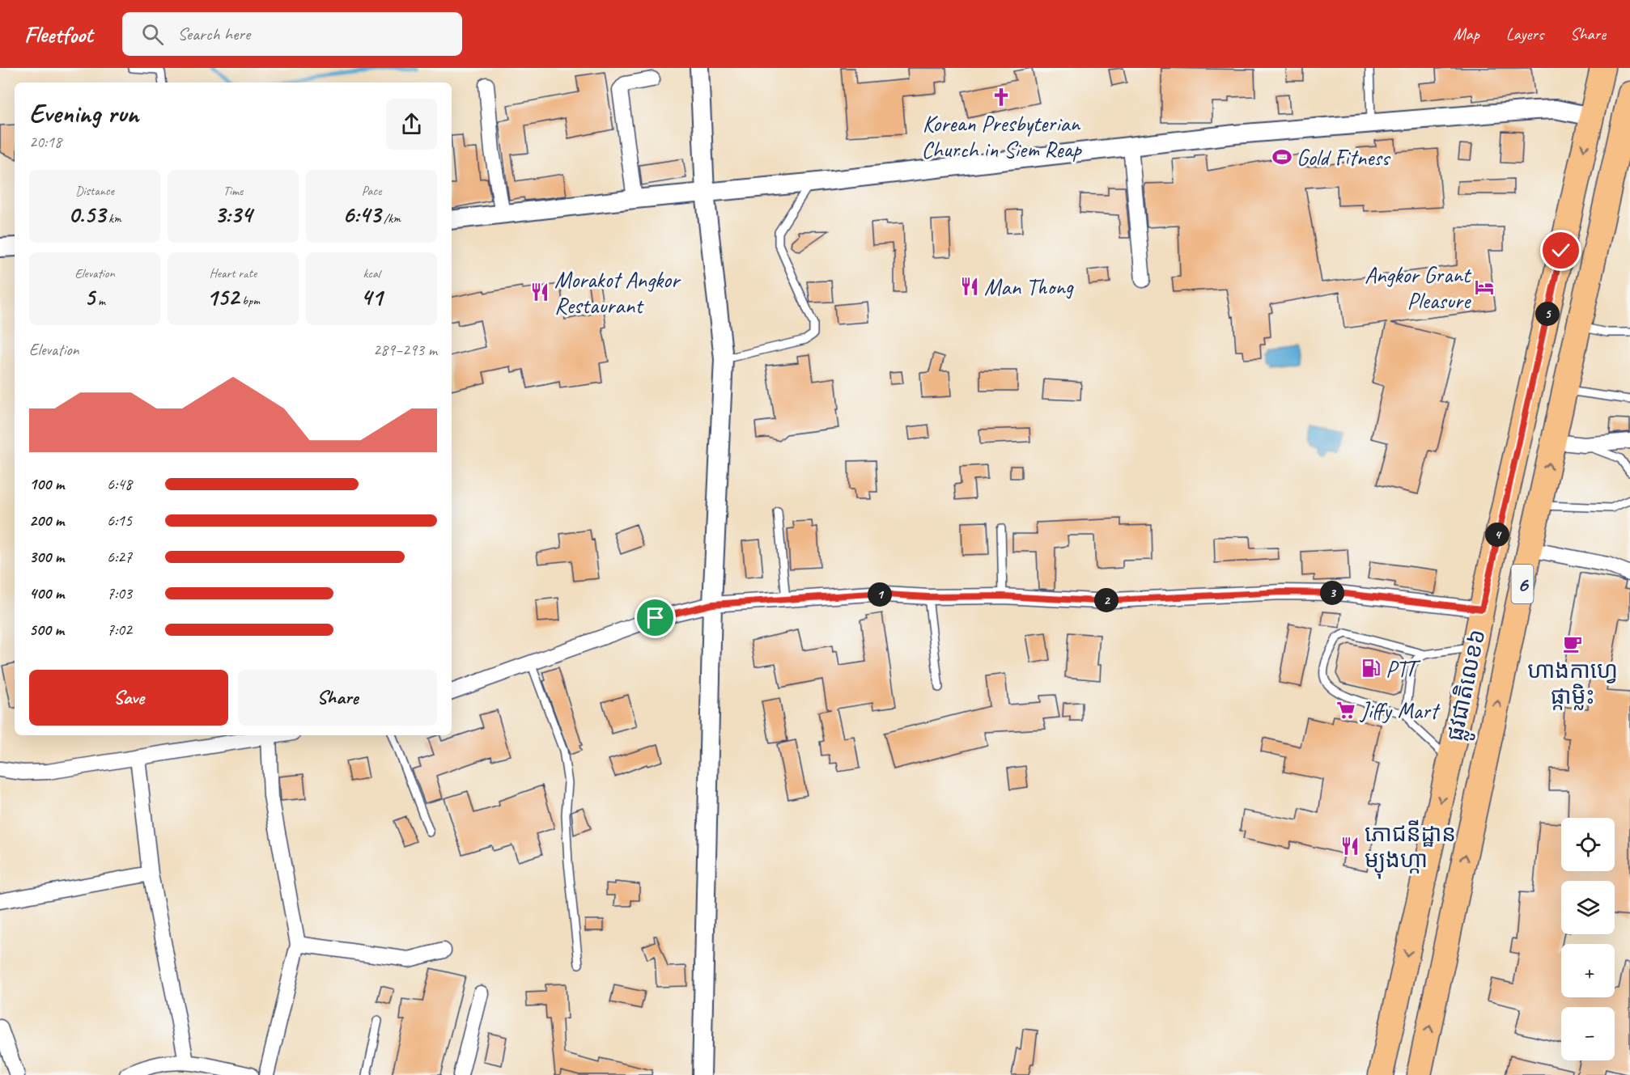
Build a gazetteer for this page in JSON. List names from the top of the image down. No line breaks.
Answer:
{"streets":{"main road":["6","ផ្លូវជាតិលេខ៦"]},"places":{"church":["Korean Presbyterian Church in Siem Reap"],"sports":["Gold Fitness"],"restaurant":["Man Thong","Morakot Angkor Restaurant","ភោជនីដ្ឋាន ម្យុងហ្កា"],"hotel":["Angkor Grant Pleasure"],"cafe":["ហាងកាហ្វេ ផ្កាម្លិះ"],"fuel station":["PTT"],"supermarket":["Jiffy Mart"]},"page":{"header":"Fleetfoot","search":"Search here","nav":["Map","Layers","Share"],"heading":["Evening run","20:18"],"stats":[["Distance","0.53 km"],["Time","3:34"],["Pace","6:43 /km"],["Elevation","5 m"],["Heart rate","152 bpm"],["kcal","41"]],"pins":["5","4","3","1","2"],"chart":["Elevation","289–293 m"],"list":[{"name":"100 m","note":"6:48"},{"name":"200 m","note":"6:15"},{"name":"300 m","note":"6:27"},{"name":"400 m","note":"7:03"},{"name":"500 m","note":"7:02"}],"buttons":["Save","Share"],"map_buttons":["+","−"]}}
